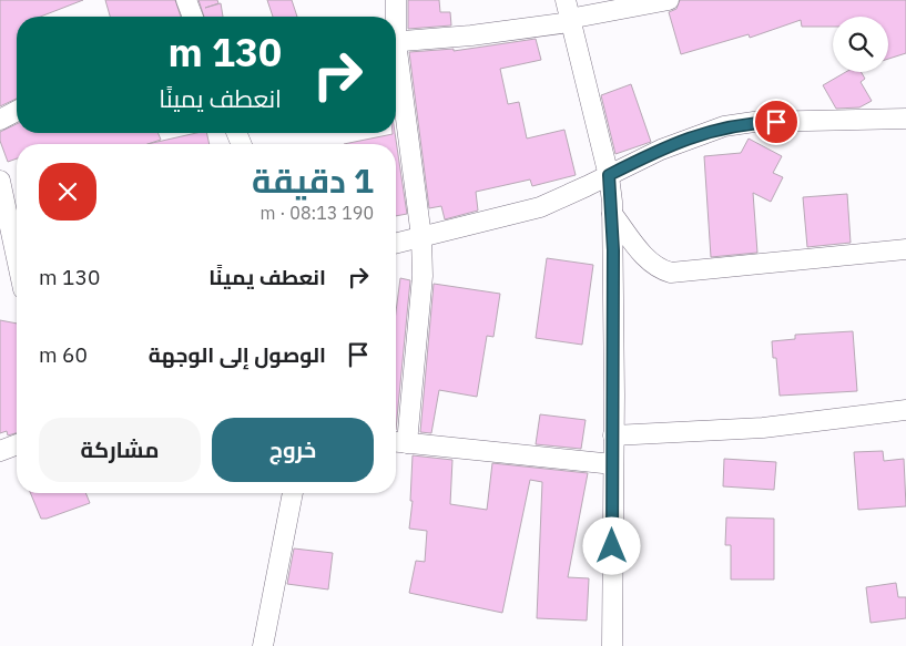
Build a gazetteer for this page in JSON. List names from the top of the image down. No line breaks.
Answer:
{"page":{"turn":["130 m","انعطف يمينًا"],"heading":["1 دقيقة","190 m · 08:13"],"list":[{"name":"انعطف يمينًا","value":"130 m"},{"name":"الوصول إلى الوجهة","value":"60 m"}],"buttons":["خروج","مشاركة"]}}
